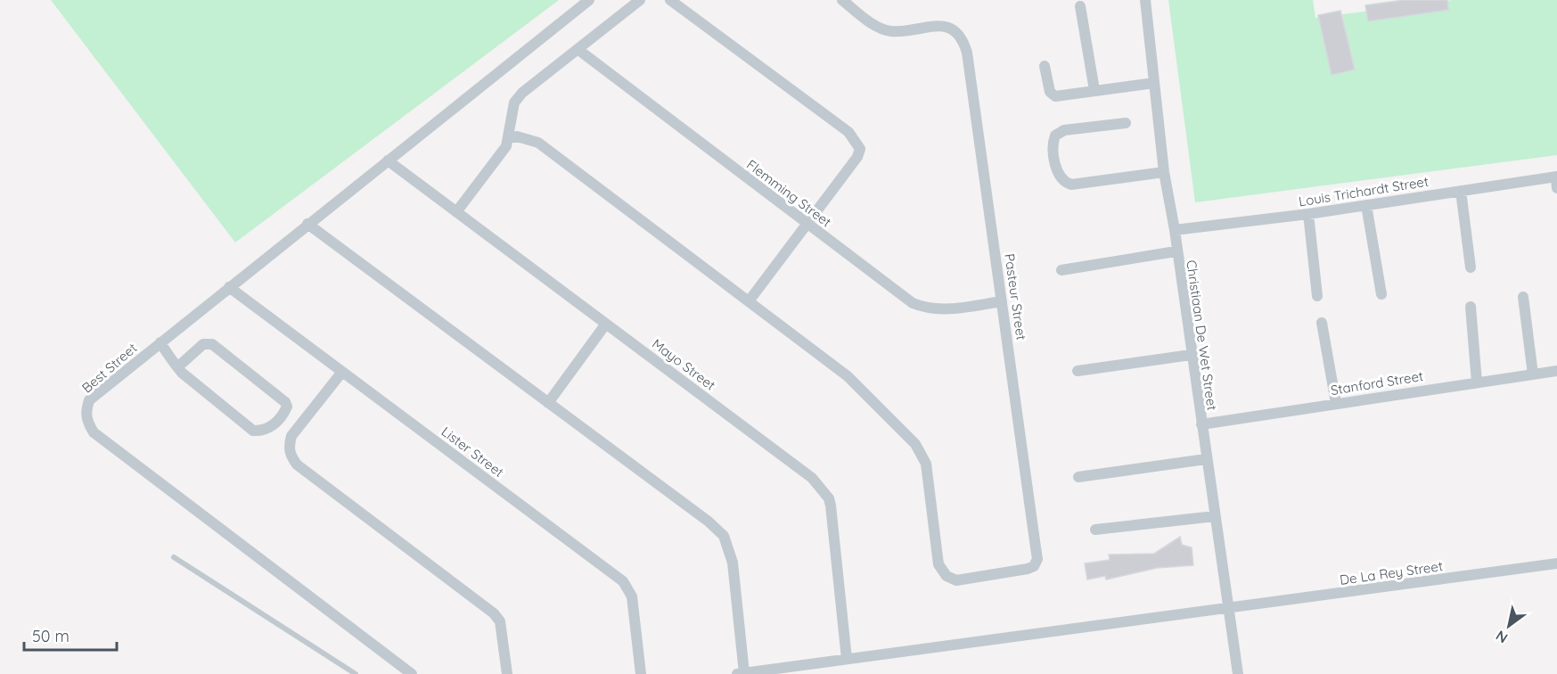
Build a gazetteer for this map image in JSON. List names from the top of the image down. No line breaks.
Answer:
{"streets":{"street":["Louis Trichardt Street","Flemming Street","Pasteur Street","Christiaan De Wet Street","Mayo Street","Best Street","Stanford Street","Lister Street","De La Rey Street"]},"crossings":[["Louis Trichardt Street","Christiaan De Wet Street"],["Flemming Street","Pasteur Street"],["Christiaan De Wet Street","Stanford Street"],["Christiaan De Wet Street","De La Rey Street"],["Mayo Street","Best Street"],["Mayo Street","De La Rey Street"],["Best Street","Lister Street"]],"scale_bar":"50 m","north":"bottom left"}
